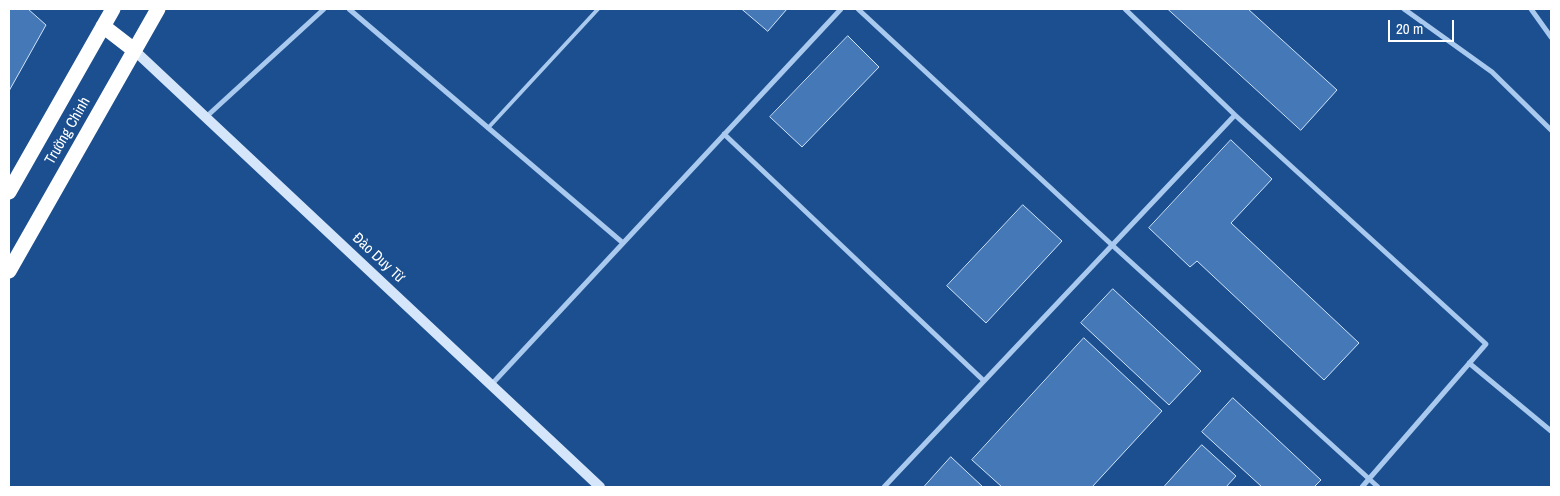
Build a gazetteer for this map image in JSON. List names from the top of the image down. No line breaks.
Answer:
{"streets":{"highway":["Trường Chinh"],"street":["Đào Duy Từ"]},"crossings":[["Trường Chinh","Đào Duy Từ"]],"scale_bar":"20 m"}
